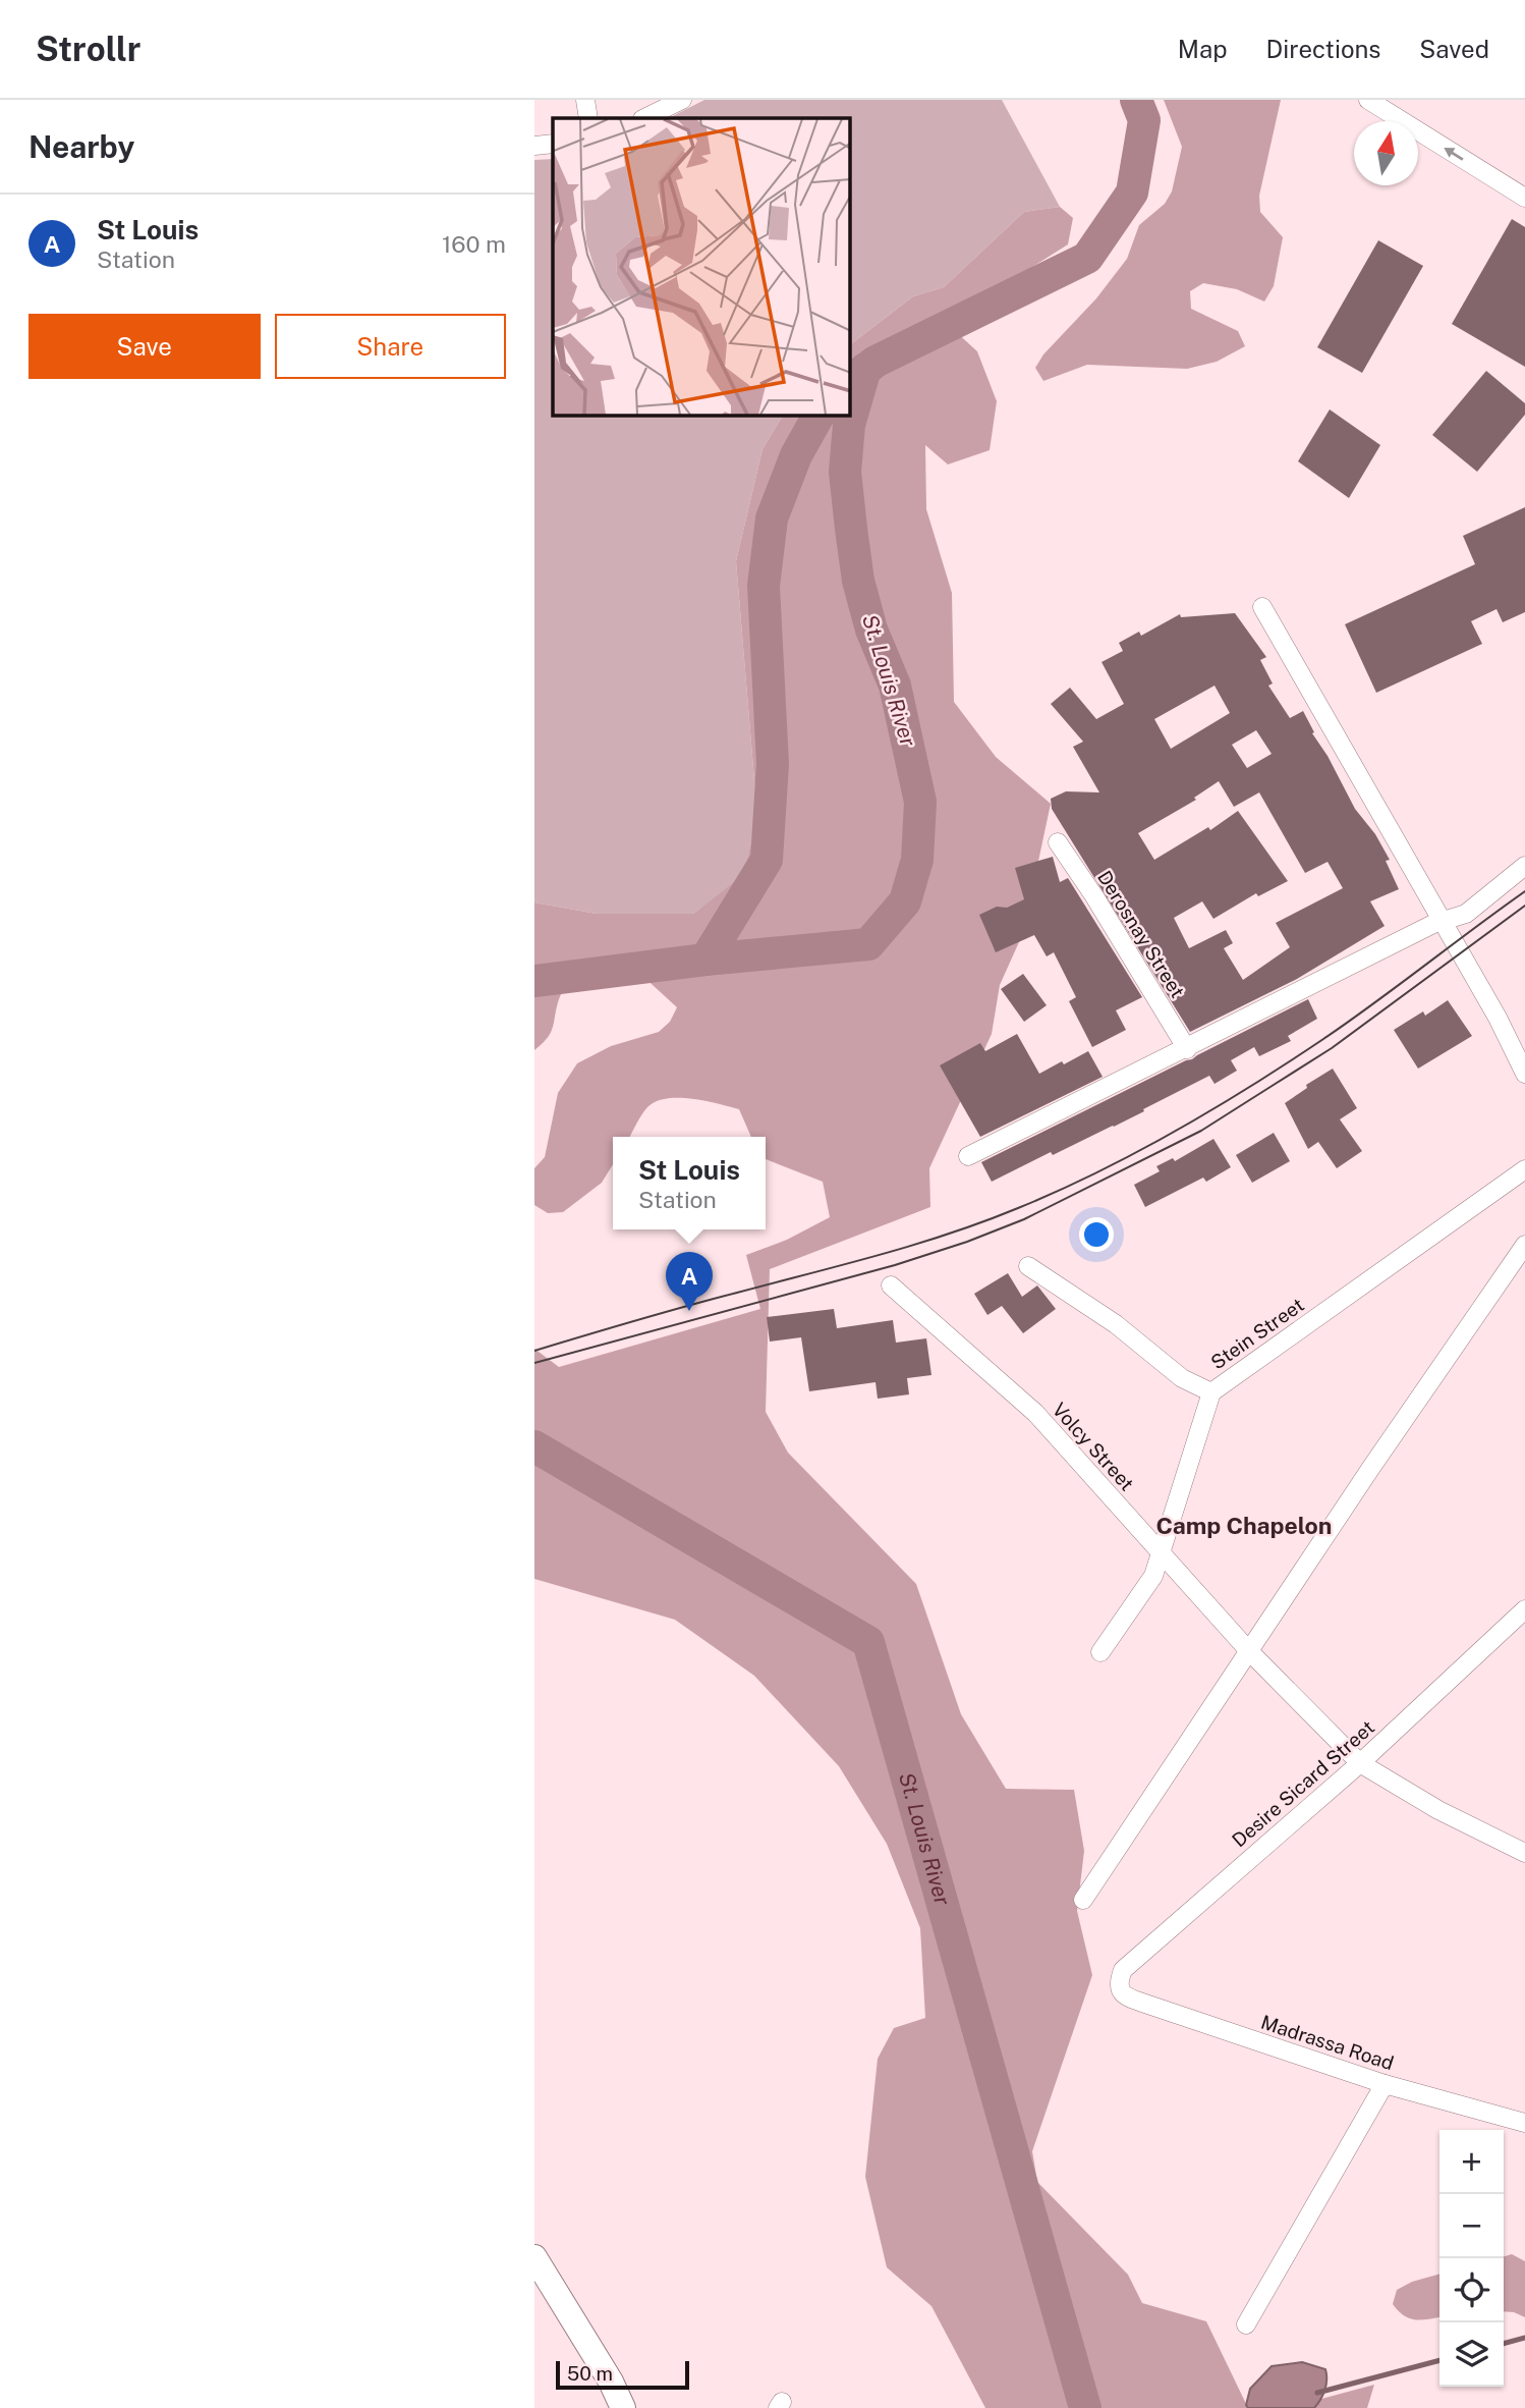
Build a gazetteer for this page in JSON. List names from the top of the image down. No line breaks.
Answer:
{"streets":{"street":["Derosnay Street","Stein Street","Volcy Street","Desire Sicard Street","Madrassa Road"]},"crossings":[["Stein Street","Volcy Street"],["Volcy Street","Desire Sicard Street"],["Desire Sicard Street","Madrassa Road"]],"districts":["Camp Chapelon"],"water":["St. Louis River"],"scale_bar":"50 m","north":"top","page":{"header":"Strollr","nav":["Map","Directions","Saved"],"heading":"Nearby","list":[{"mark":"A","name":"St Louis","note":"Station","value":"160 m"}],"buttons":["Save","Share"],"popup":["St Louis","Station"],"pins":"A","map_buttons":["+","−"],"scale":"50 m"}}
